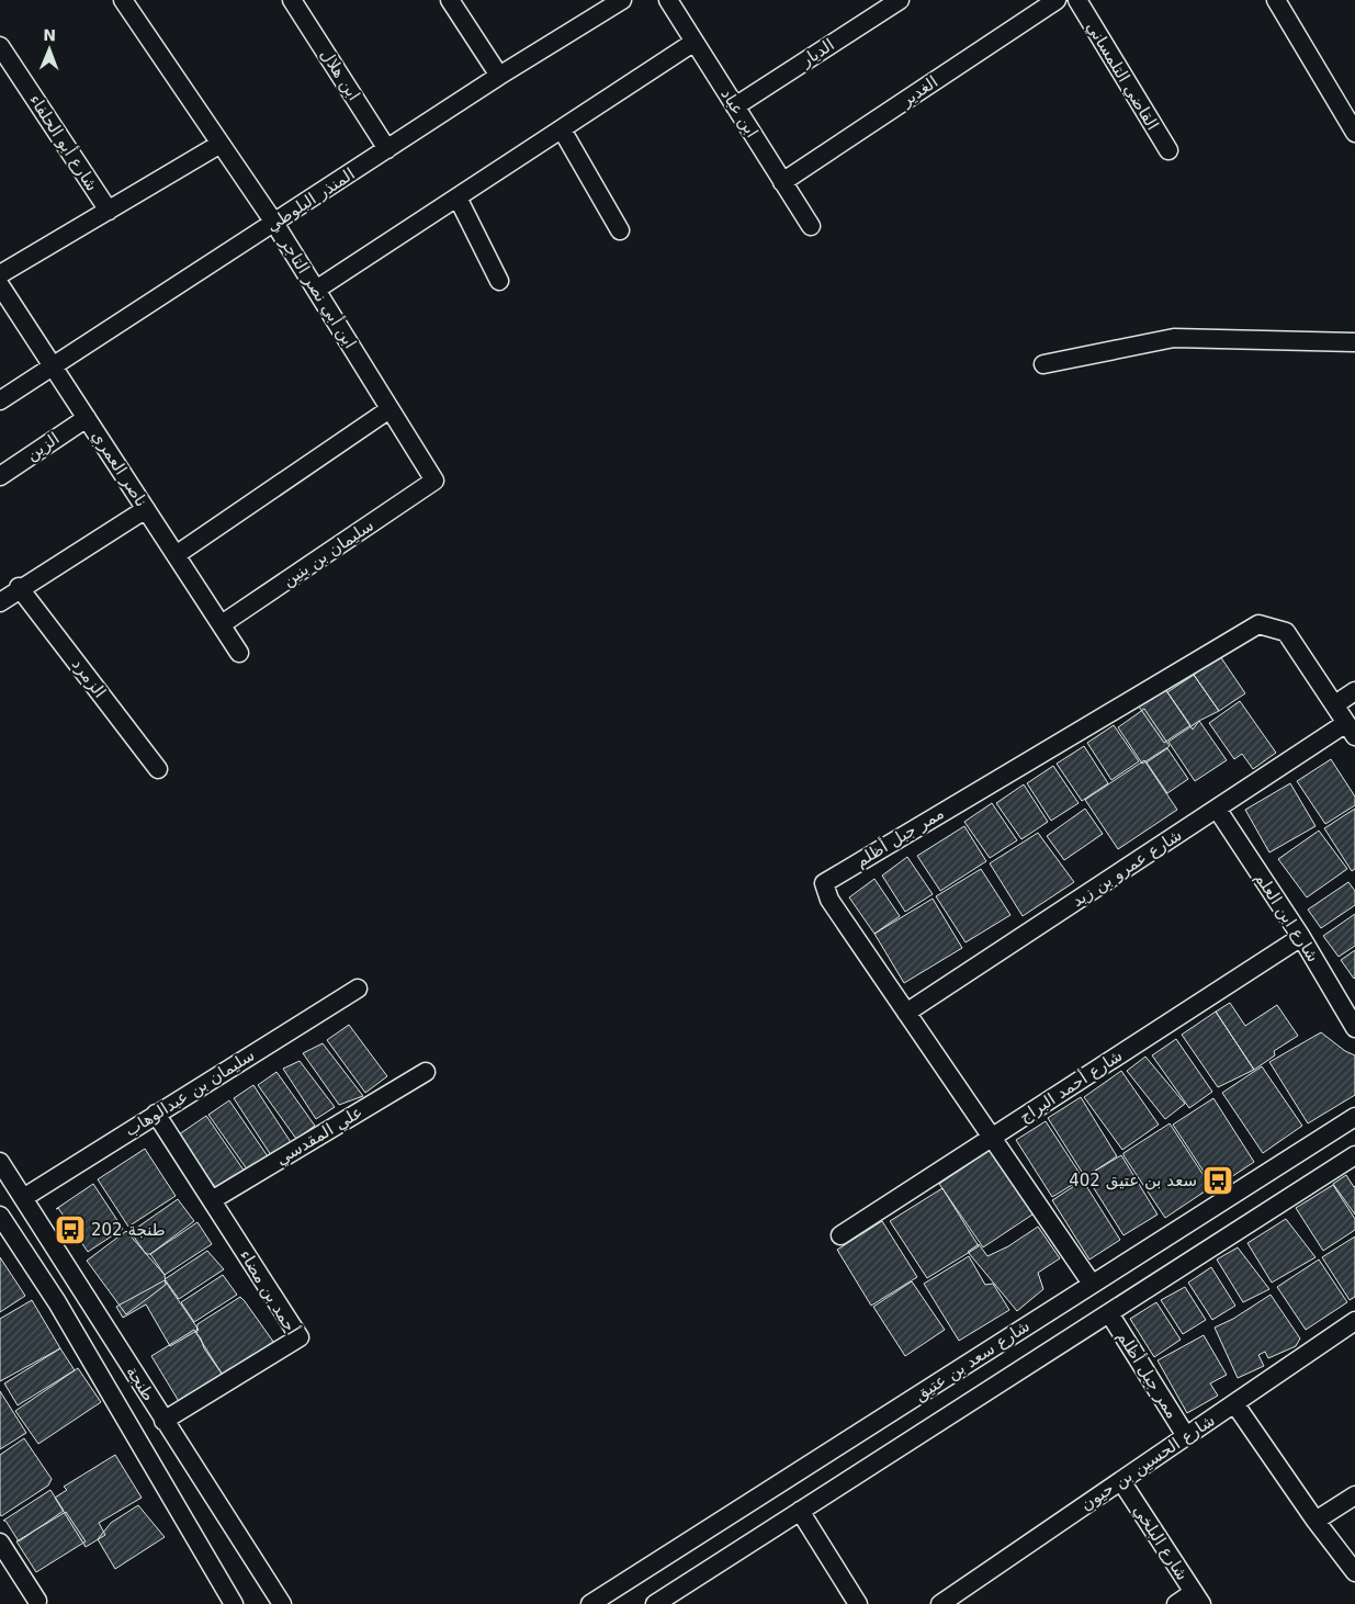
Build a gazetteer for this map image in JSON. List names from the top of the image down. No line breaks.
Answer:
{"streets":{"street":["الديار","ابن هلال","القاضي التلمساني","الغدير","ابن عباد","شارع أبو الحلفاء","المنذر البلوطي","ابن أبي نصر التاجر","الزين","ناصر العمري","سليمان بن بنين","الزمرد","ممر جبل أظلم","شارع عمرو بن زيد","شارع ابن العلم","شارع أحمد البراج","سليمان بن عبدالوهاب","علي المقدسي","أحمد بن مضاء","شارع سعد بن عتيق","طنجة","شارع الحسين بن حيون","شارع البلخي"]},"crossings":[["الديار","ابن عباد"],["ابن هلال","المنذر البلوطي"],["الغدير","ابن عباد"],["المنذر البلوطي","ابن أبي نصر التاجر"],["المنذر البلوطي","ناصر العمري"],["ابن أبي نصر التاجر","سليمان بن بنين"],["الزين","ناصر العمري"],["ناصر العمري","سليمان بن بنين"],["ممر جبل أظلم","شارع عمرو بن زيد"],["ممر جبل أظلم","شارع أحمد البراج"],["ممر جبل أظلم","شارع سعد بن عتيق"],["ممر جبل أظلم","شارع الحسين بن حيون"],["شارع عمرو بن زيد","شارع ابن العلم"],["شارع ابن العلم","شارع أحمد البراج"],["سليمان بن عبدالوهاب","أحمد بن مضاء"],["سليمان بن عبدالوهاب","طنجة"],["علي المقدسي","أحمد بن مضاء"],["أحمد بن مضاء","طنجة"],["شارع الحسين بن حيون","شارع البلخي"]],"places":{"bus stop":["سعد بن عتيق 402","طنجة 202"]},"north":"top"}
